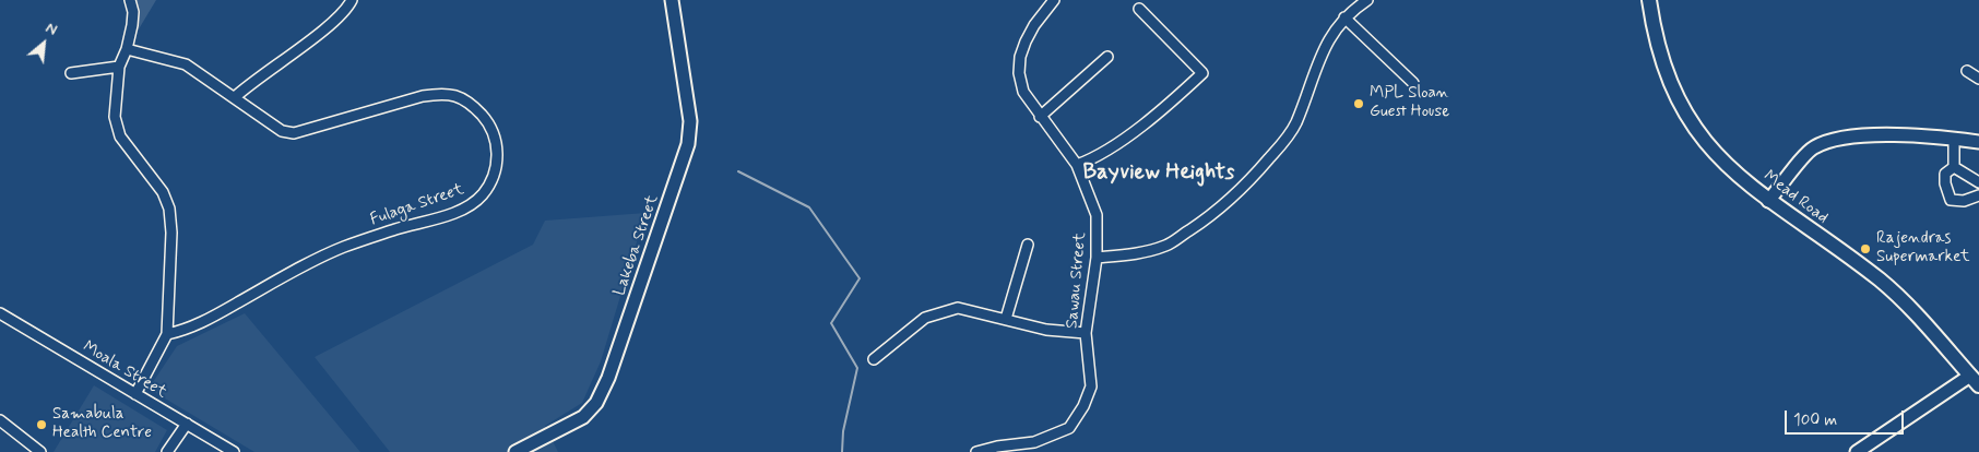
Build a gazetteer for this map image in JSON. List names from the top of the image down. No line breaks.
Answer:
{"streets":{"main road":["Mead Road","Lakeba Street"],"street":["Fulaga Street","Sawau Street","Moala Street"]},"districts":["Bayview Heights"],"places":["MPL Sloan Guest House","Rajendras Supermarket","Samabula Health Centre"],"scale_bar":"100 m","north":"top right"}
